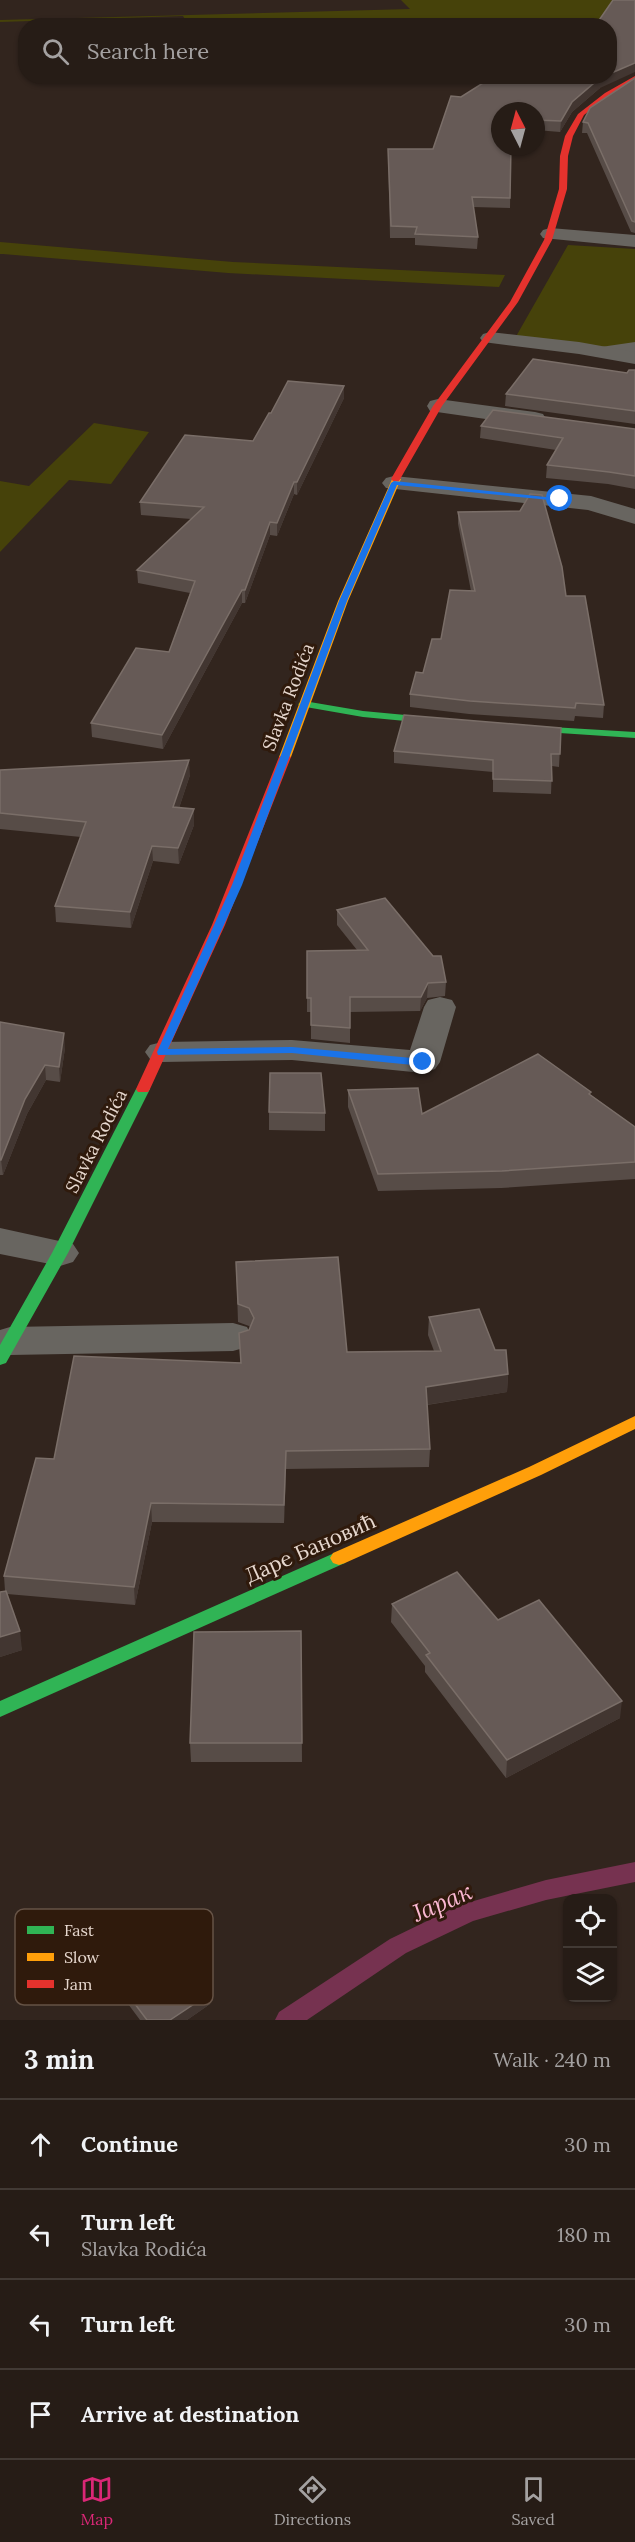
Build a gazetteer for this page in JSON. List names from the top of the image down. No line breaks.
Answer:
{"streets":{"main road":["Slavka Rodića","Даре Бановић"]},"water":["Јарак"],"legend":["Fast","Slow","Jam"],"north":"top","page":{"search":"Search here","heading":["3 min","Walk · 240 m"],"list":[["Continue","30 m"],["Turn left","Slavka Rodića","180 m"],["Turn left","30 m"],"Arrive at destination"],"nav":["Map","Directions","Saved"]}}
